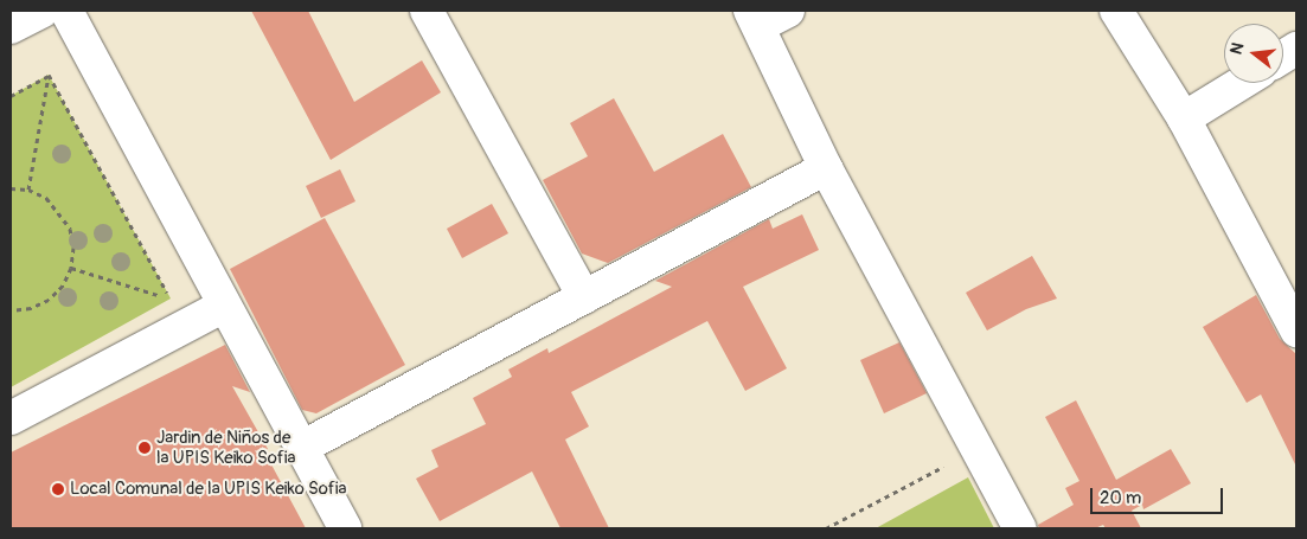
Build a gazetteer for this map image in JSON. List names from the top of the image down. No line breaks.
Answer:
{"places":["Jardin de Niños de la UPIS Keiko Sofia","Local Comunal de la UPIS Keiko Sofia"],"scale_bar":"20 m","north":"left"}
